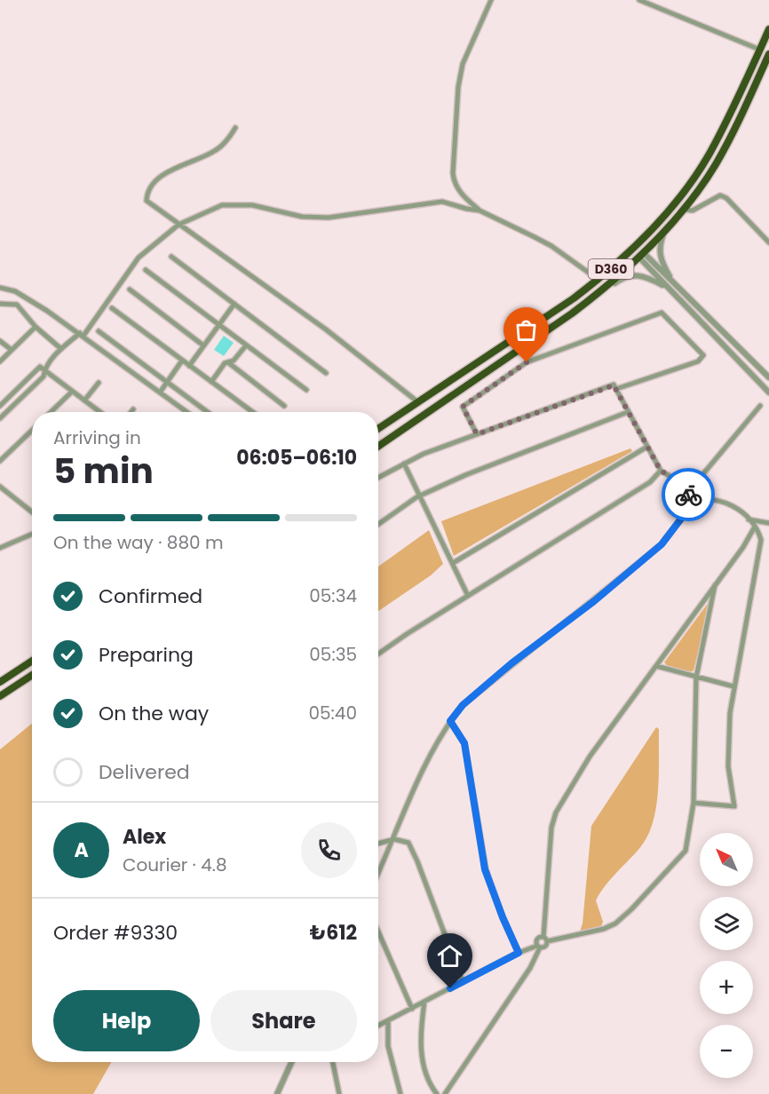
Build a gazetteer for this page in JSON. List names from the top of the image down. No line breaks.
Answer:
{"streets":{"highway":["D360"]},"north":"top left","page":{"heading":["5 min","Arriving in","06:05–06:10"],"panel":["Alex","Courier · 4.8","Order #9330","₺612"],"bar":"On the way · 880 m","list":[["Confirmed","05:34"],["Preparing","05:35"],["On the way","05:40"],"Delivered"],"round":"A","map_buttons":["+","−"],"buttons":["Help","Share"]}}
